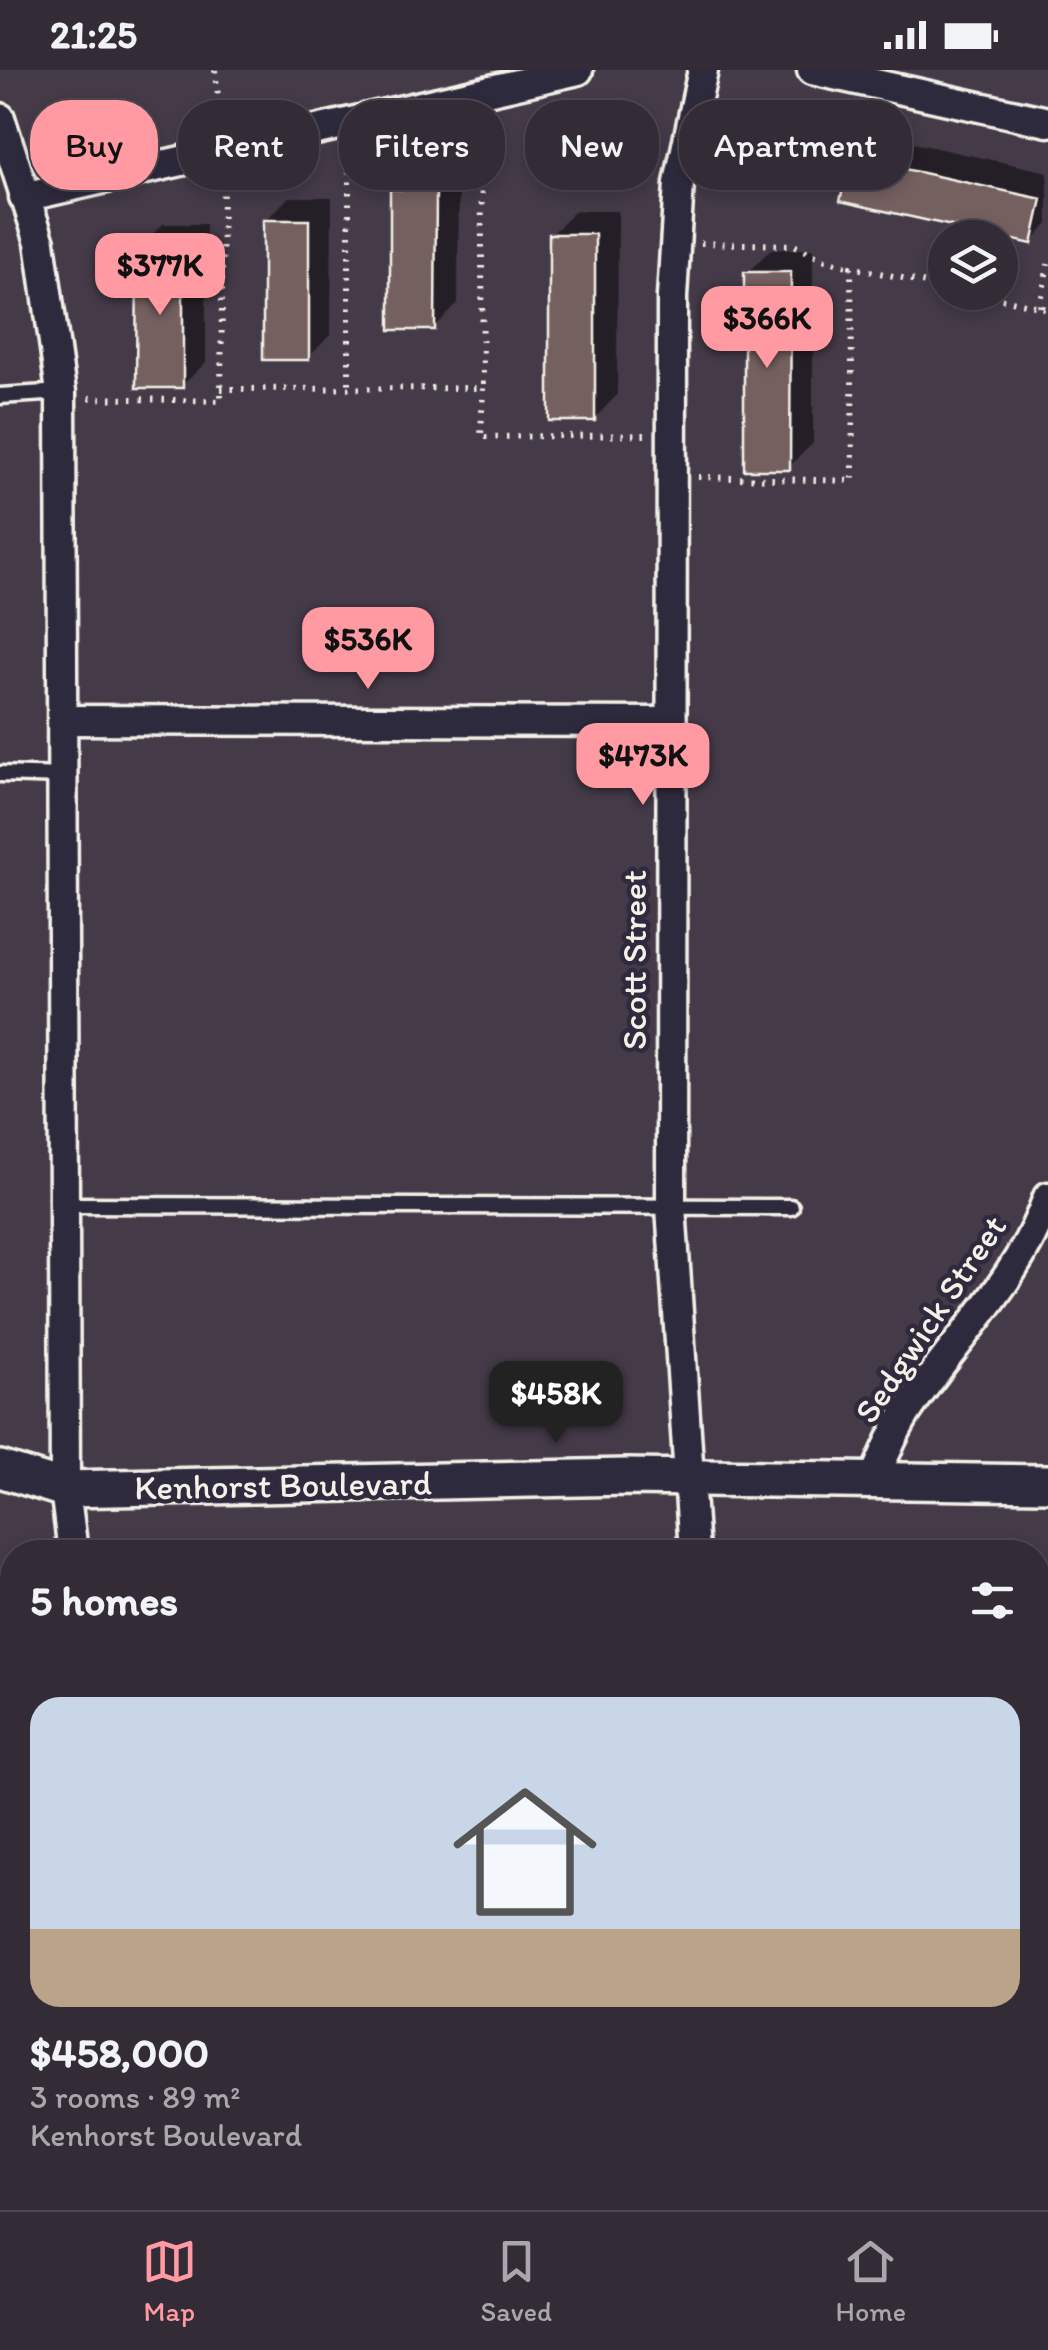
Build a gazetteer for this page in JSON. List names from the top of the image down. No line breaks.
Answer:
{"streets":{"street":["Scott Street","Sedgwick Street","Kenhorst Boulevard"]},"crossings":[["Scott Street","Kenhorst Boulevard"],["Sedgwick Street","Kenhorst Boulevard"]],"page":{"status":"21:25","chip":["Buy","Rent","Filters","New","Apartment"],"price":["$377K","$366K","$536K","$473K","$458K"],"heading":"5 homes","list":[{"name":"$458,000","note":"3 rooms · 89 m² · Kenhorst Boulevard"}],"tabs":["Map","Saved","Home"]}}
